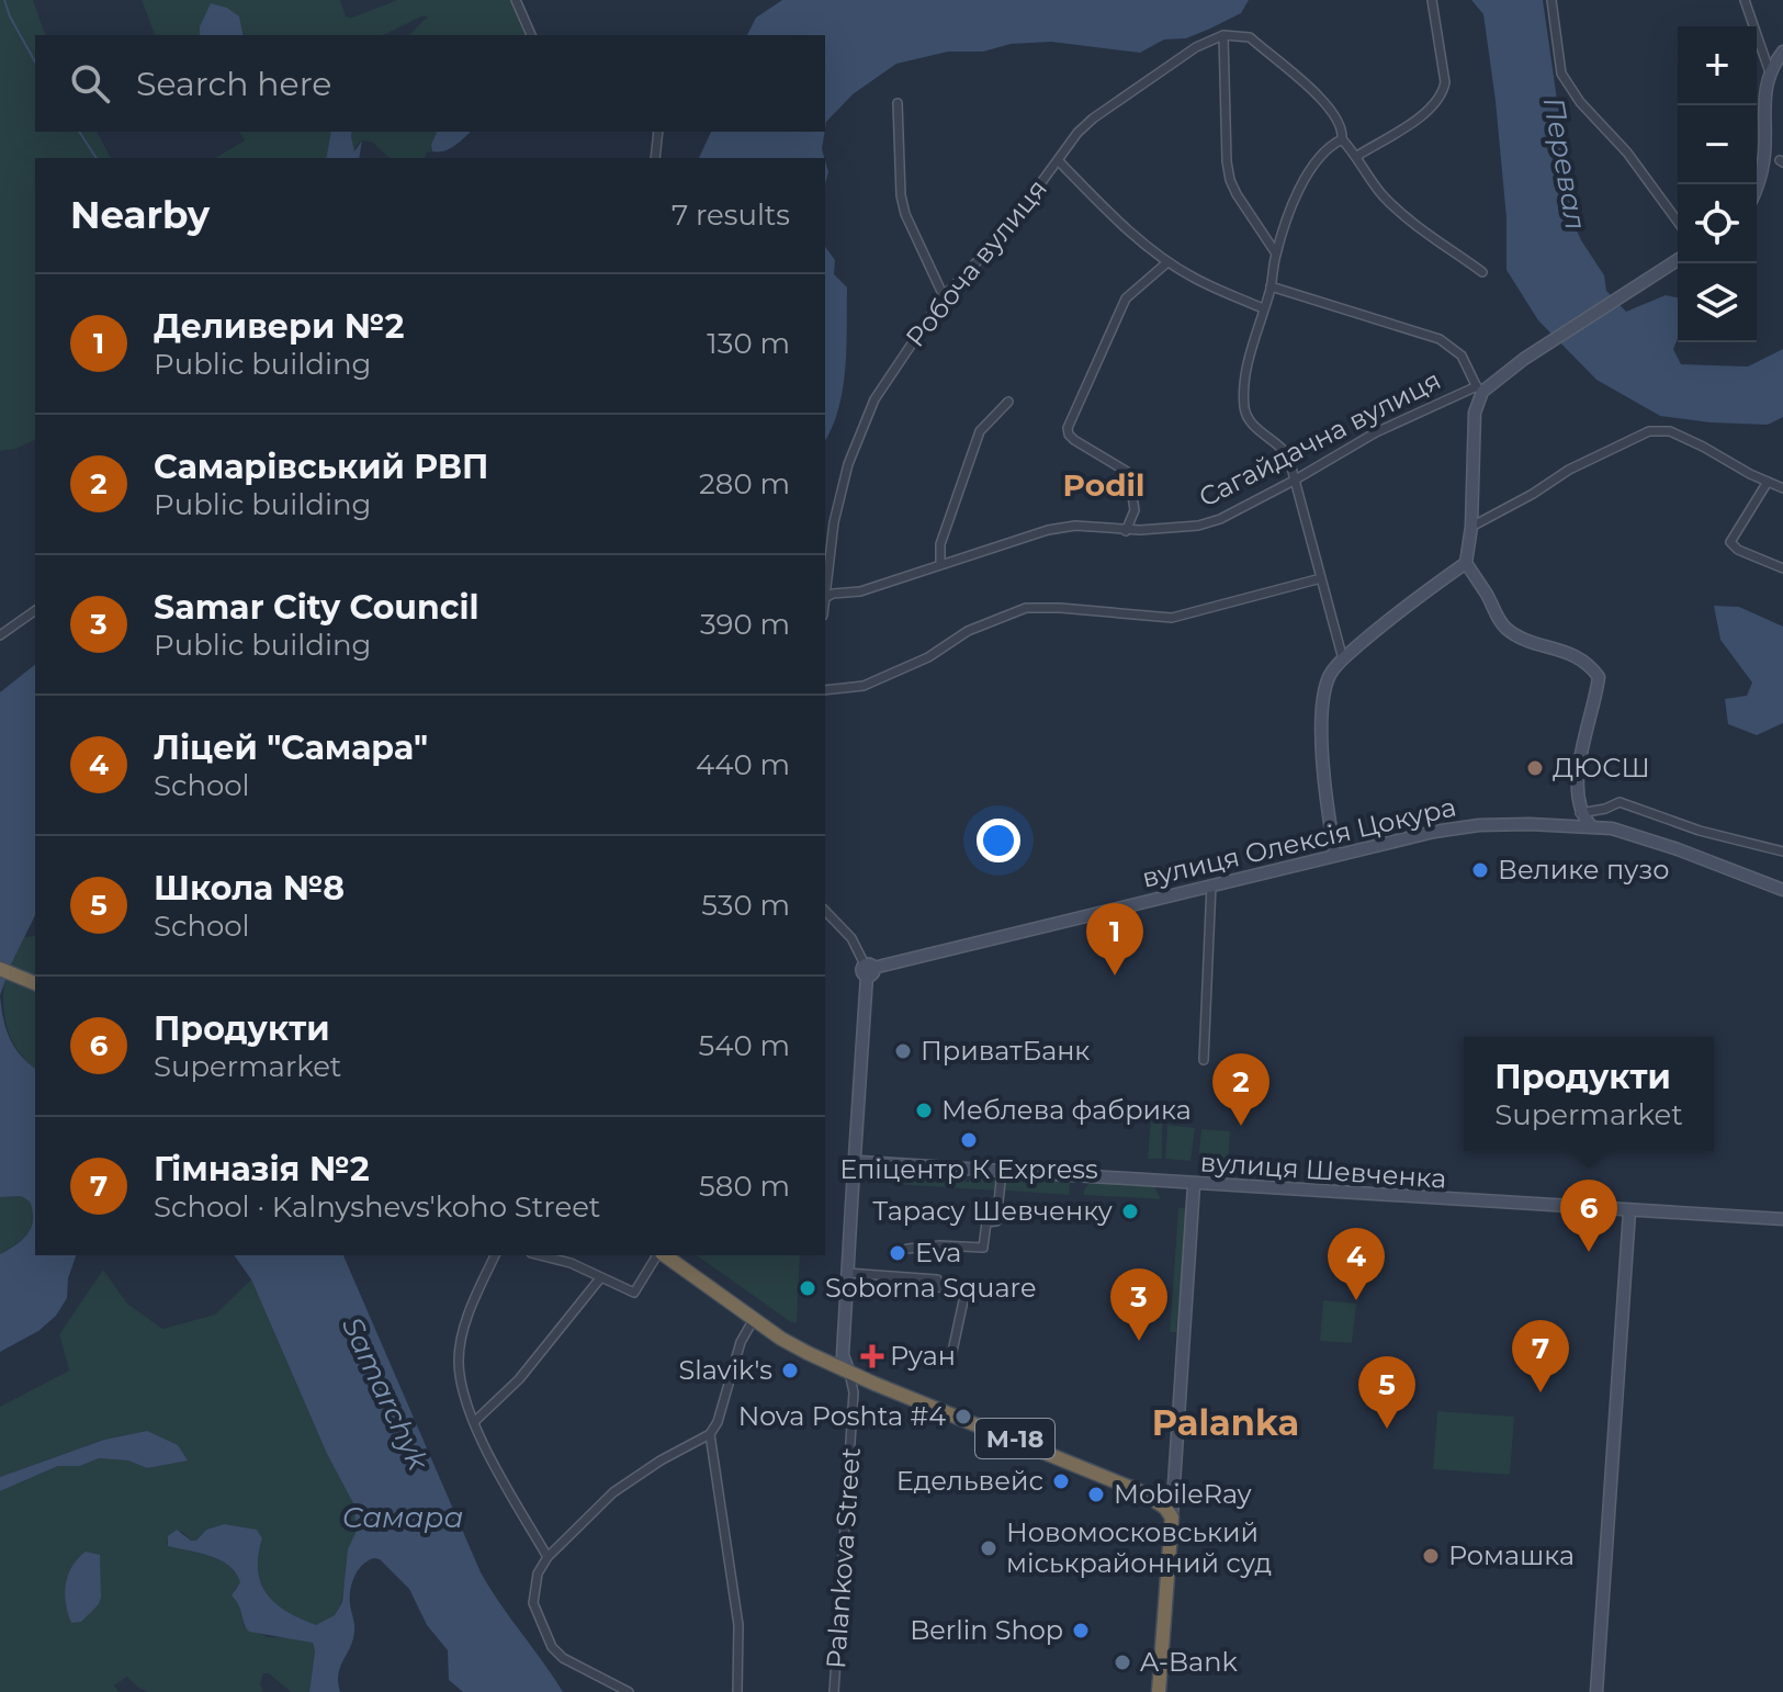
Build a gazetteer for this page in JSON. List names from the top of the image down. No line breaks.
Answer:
{"streets":{"highway":["М-18"],"street":["Робоча вулиця","Сагайдачна вулиця","вулиця Олексія Цокура","вулиця Шевченка","Palankova Street"]},"crossings":[["Робоча вулиця","Сагайдачна вулиця"],["М-18","Palankova Street"]],"districts":["Podil","Palanka"],"water":["Перевал","Samarchyk","Самара"],"places":{"other":["ДЮСШ","Велике пузо","ПриватБанк","Меблева фабрика","Епіцентр К Express","Тарасу Шевченку","Eva","Soborna Square","Slavik's","Nova Poshta #4","Едельвейс","MobileRay","Новомосковський міськрайонний суд","Ромашка","Berlin Shop","A-Bank"],"health":["Руан"]},"page":{"map_buttons":["+","−"],"search":"Search here","heading":["Nearby","7 results"],"list":[{"mark":"1","name":"Деливери №2","note":"Public building","value":"130 m"},{"mark":"2","name":"Самарівський РВП","note":"Public building","value":"280 m"},{"mark":"3","name":"Samar City Council","note":"Public building","value":"390 m"},{"mark":"4","name":"Ліцей \"Самара\"","note":"School","value":"440 m"},{"mark":"5","name":"Школа №8","note":"School","value":"530 m"},{"mark":"6","name":"Продукти","note":"Supermarket","value":"540 m"},{"mark":"7","name":"Гімназія №2","note":"School · Kalnyshevsʹkoho Street","value":"580 m"}],"pins":["1","2","6","4","3","7","5"],"popup":["Продукти","Supermarket"]}}
